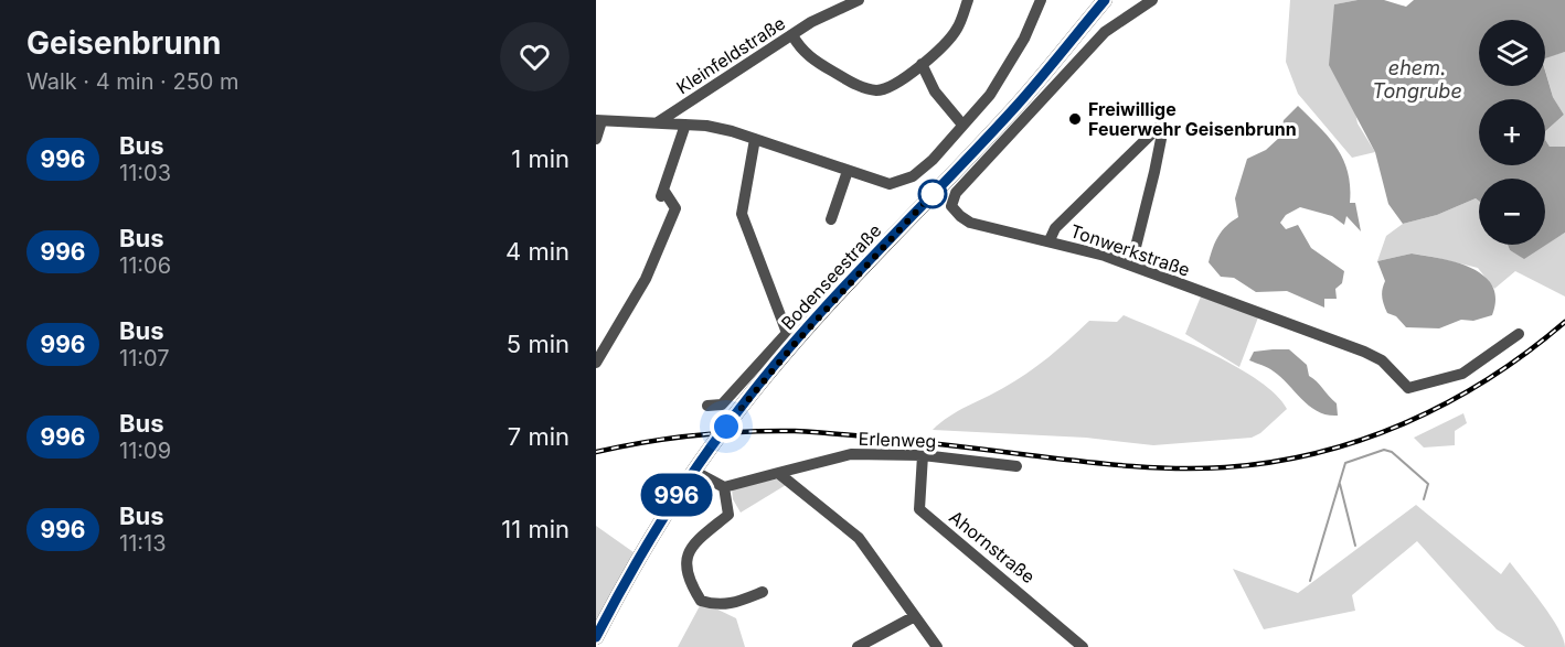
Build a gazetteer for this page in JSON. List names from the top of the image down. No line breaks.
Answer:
{"streets":{"main road":["Bodenseestraße"],"street":["Kleinfeldstraße","Tonwerkstraße","Erlenweg","Ahornstraße"]},"crossings":[["Erlenweg","Ahornstraße"]],"water":["ehem. Tongrube"],"places":["Freiwillige Feuerwehr Geisenbrunn"],"lines":["bus line 996"],"page":{"heading":["Geisenbrunn","Walk · 4 min · 250 m"],"on_map":"996","map_buttons":["+","−"],"list":[{"mark":"996","name":"Bus","note":"11:03","value":"1 min"},{"mark":"996","name":"Bus","note":"11:06","value":"4 min"},{"mark":"996","name":"Bus","note":"11:07","value":"5 min"},{"mark":"996","name":"Bus","note":"11:09","value":"7 min"},{"mark":"996","name":"Bus","note":"11:13","value":"11 min"}]}}
